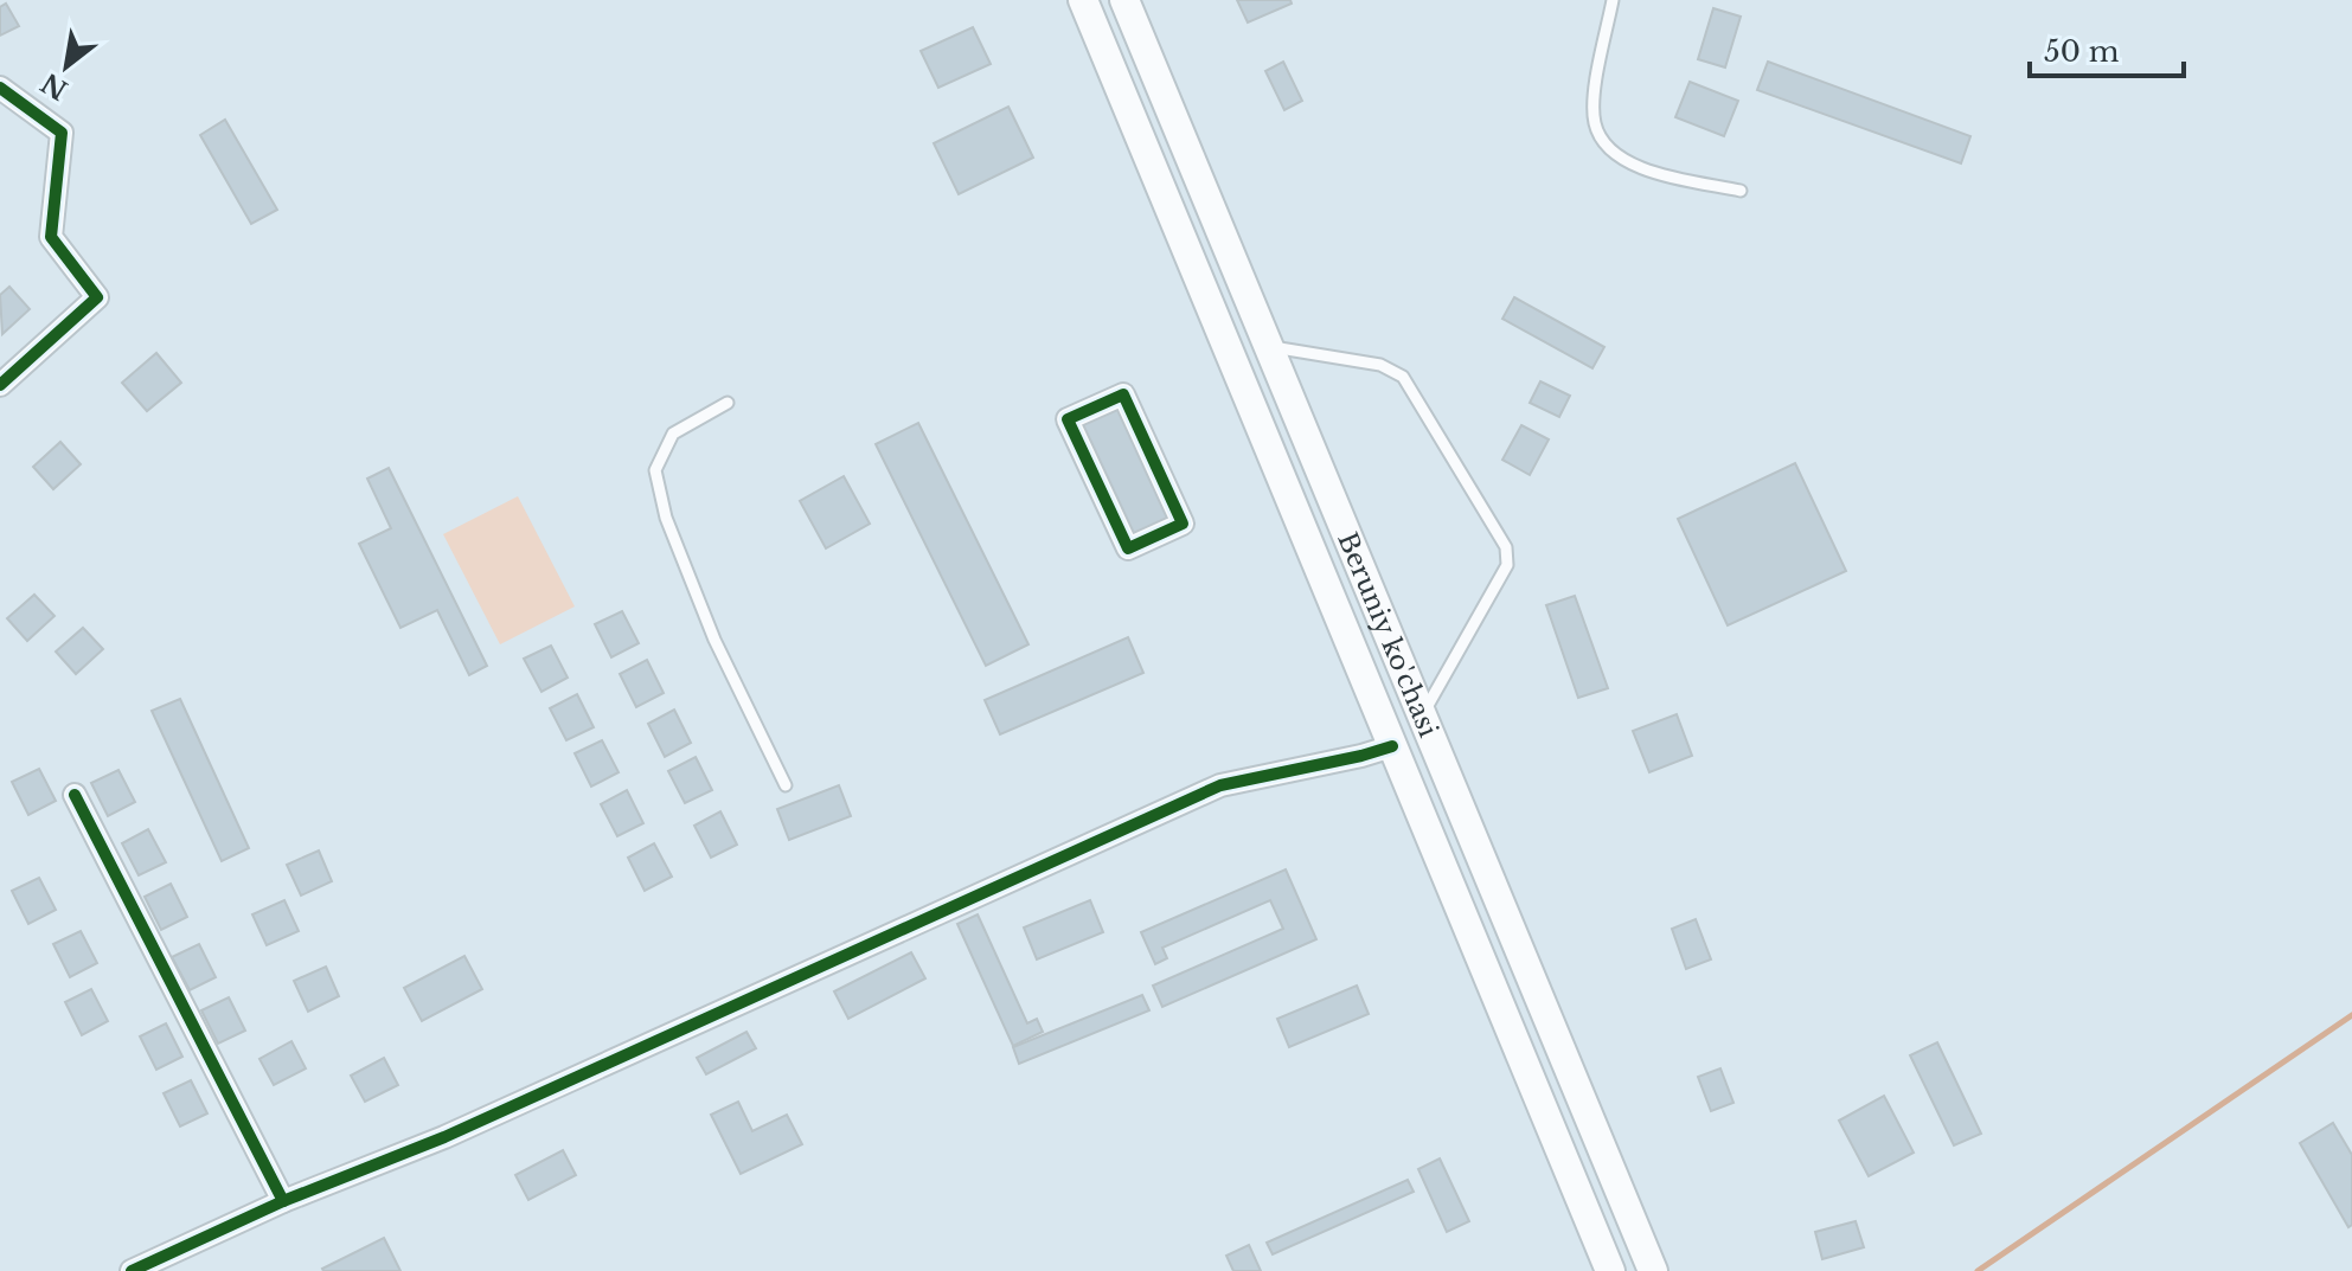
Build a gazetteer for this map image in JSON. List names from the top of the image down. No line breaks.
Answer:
{"streets":{"main road":["Beruniy ko'chasi"]},"scale_bar":"50 m","north":"bottom left"}
